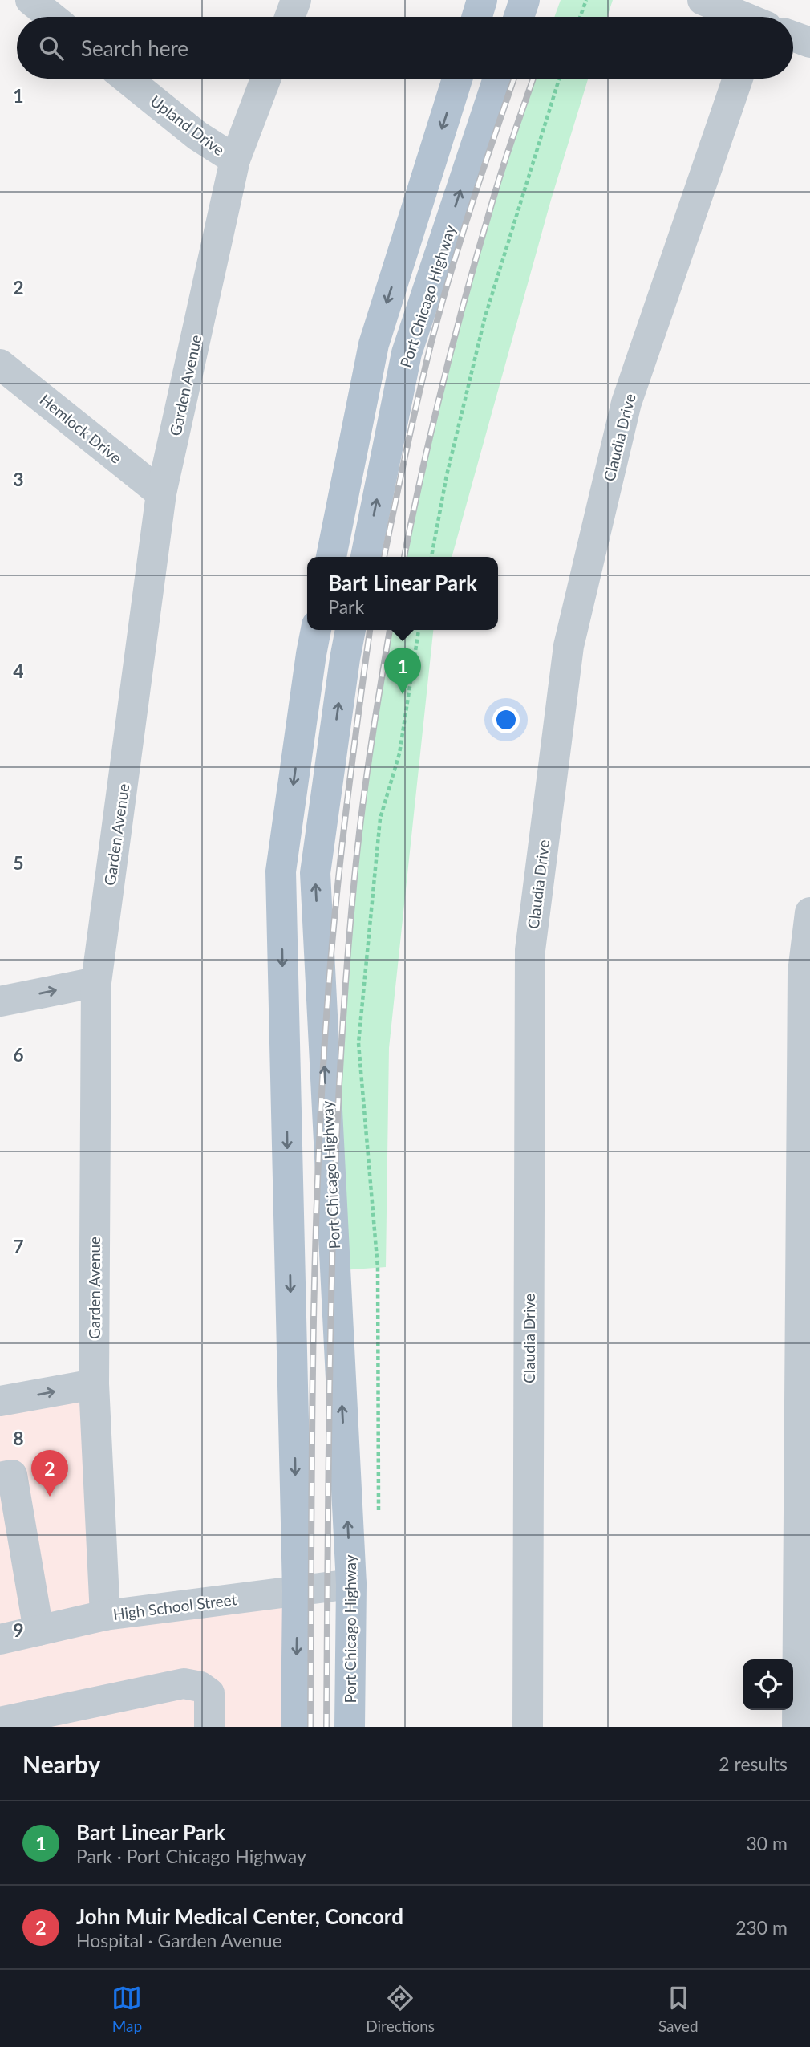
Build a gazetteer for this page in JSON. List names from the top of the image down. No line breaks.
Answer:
{"streets":{"main road":["Port Chicago Highway"],"street":["Upland Drive","Garden Avenue","Hemlock Drive","Claudia Drive","High School Street"]},"crossings":[["Upland Drive","Garden Avenue"],["Port Chicago Highway","High School Street"],["Garden Avenue","Hemlock Drive"],["Garden Avenue","High School Street"]],"page":{"search":"Search here","popup":["Bart Linear Park","Park"],"pins":["1","2"],"heading":["Nearby","2 results"],"list":[{"mark":"1","name":"Bart Linear Park","note":"Park · Port Chicago Highway","value":"30 m"},{"mark":"2","name":"John Muir Medical Center, Concord","note":"Hospital · Garden Avenue","value":"230 m"}],"nav":["Map","Directions","Saved"]},"grid":{"rows":["1","2","3","4","5","6","7","8","9"]}}
